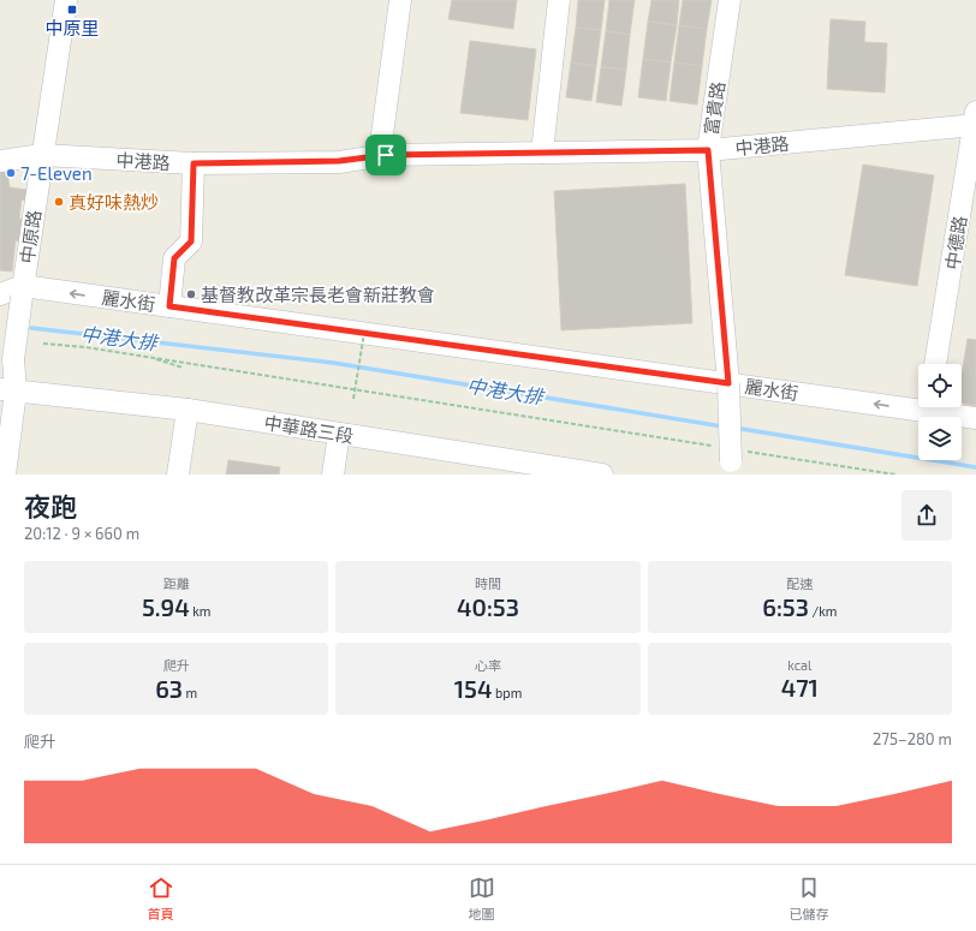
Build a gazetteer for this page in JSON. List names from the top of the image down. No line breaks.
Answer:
{"streets":{"street":["富貴路","中港路","中原路","中德路","麗水街","中華路三段"]},"crossings":[["富貴路","中港路"],["富貴路","麗水街"],["中港路","中原路"],["中港路","中德路"],["中原路","麗水街"],["中原路","中華路三段"]],"one_way":["麗水街"],"water":["中港大排"],"places":{"transit":["中原里"],"other":["7-Eleven","真好味熱炒","基督教改革宗長老會新莊教會"]},"page":{"heading":["夜跑","20:12 · 9 × 660 m"],"stats":[["距離","5.94 km"],["時間","40:53"],["配速","6:53 /km"],["爬升","63 m"],["心率","154 bpm"],["kcal","471"]],"chart":["爬升","275–280 m"],"tabs":["首頁","地圖","已儲存"]}}
